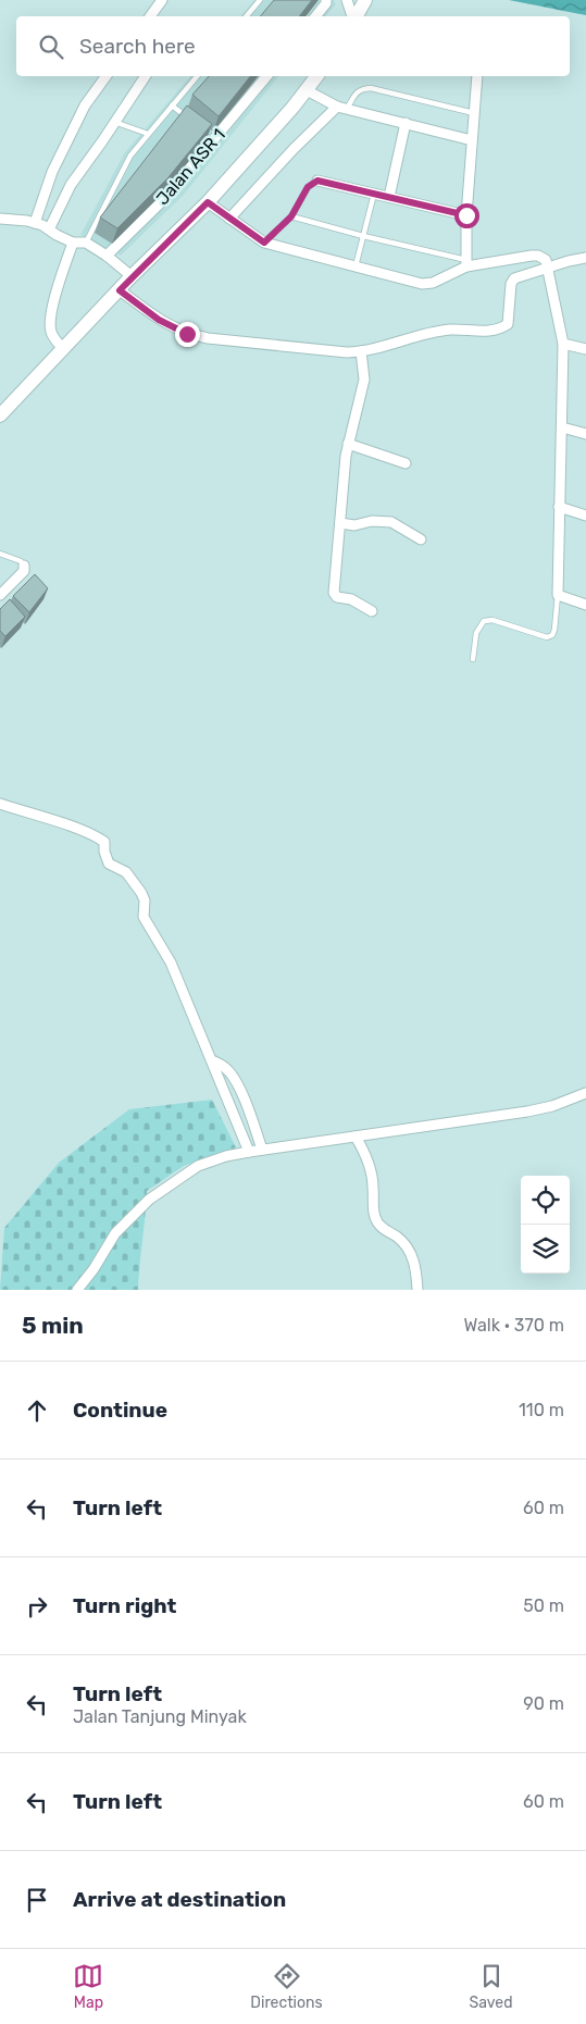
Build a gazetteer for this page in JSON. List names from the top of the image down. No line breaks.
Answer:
{"streets":{"street":["Jalan ASR 1"]},"page":{"search":"Search here","heading":["5 min","Walk · 370 m"],"list":[["Continue","110 m"],["Turn left","60 m"],["Turn right","50 m"],["Turn left","Jalan Tanjung Minyak","90 m"],["Turn left","60 m"],"Arrive at destination"],"nav":["Map","Directions","Saved"]}}
